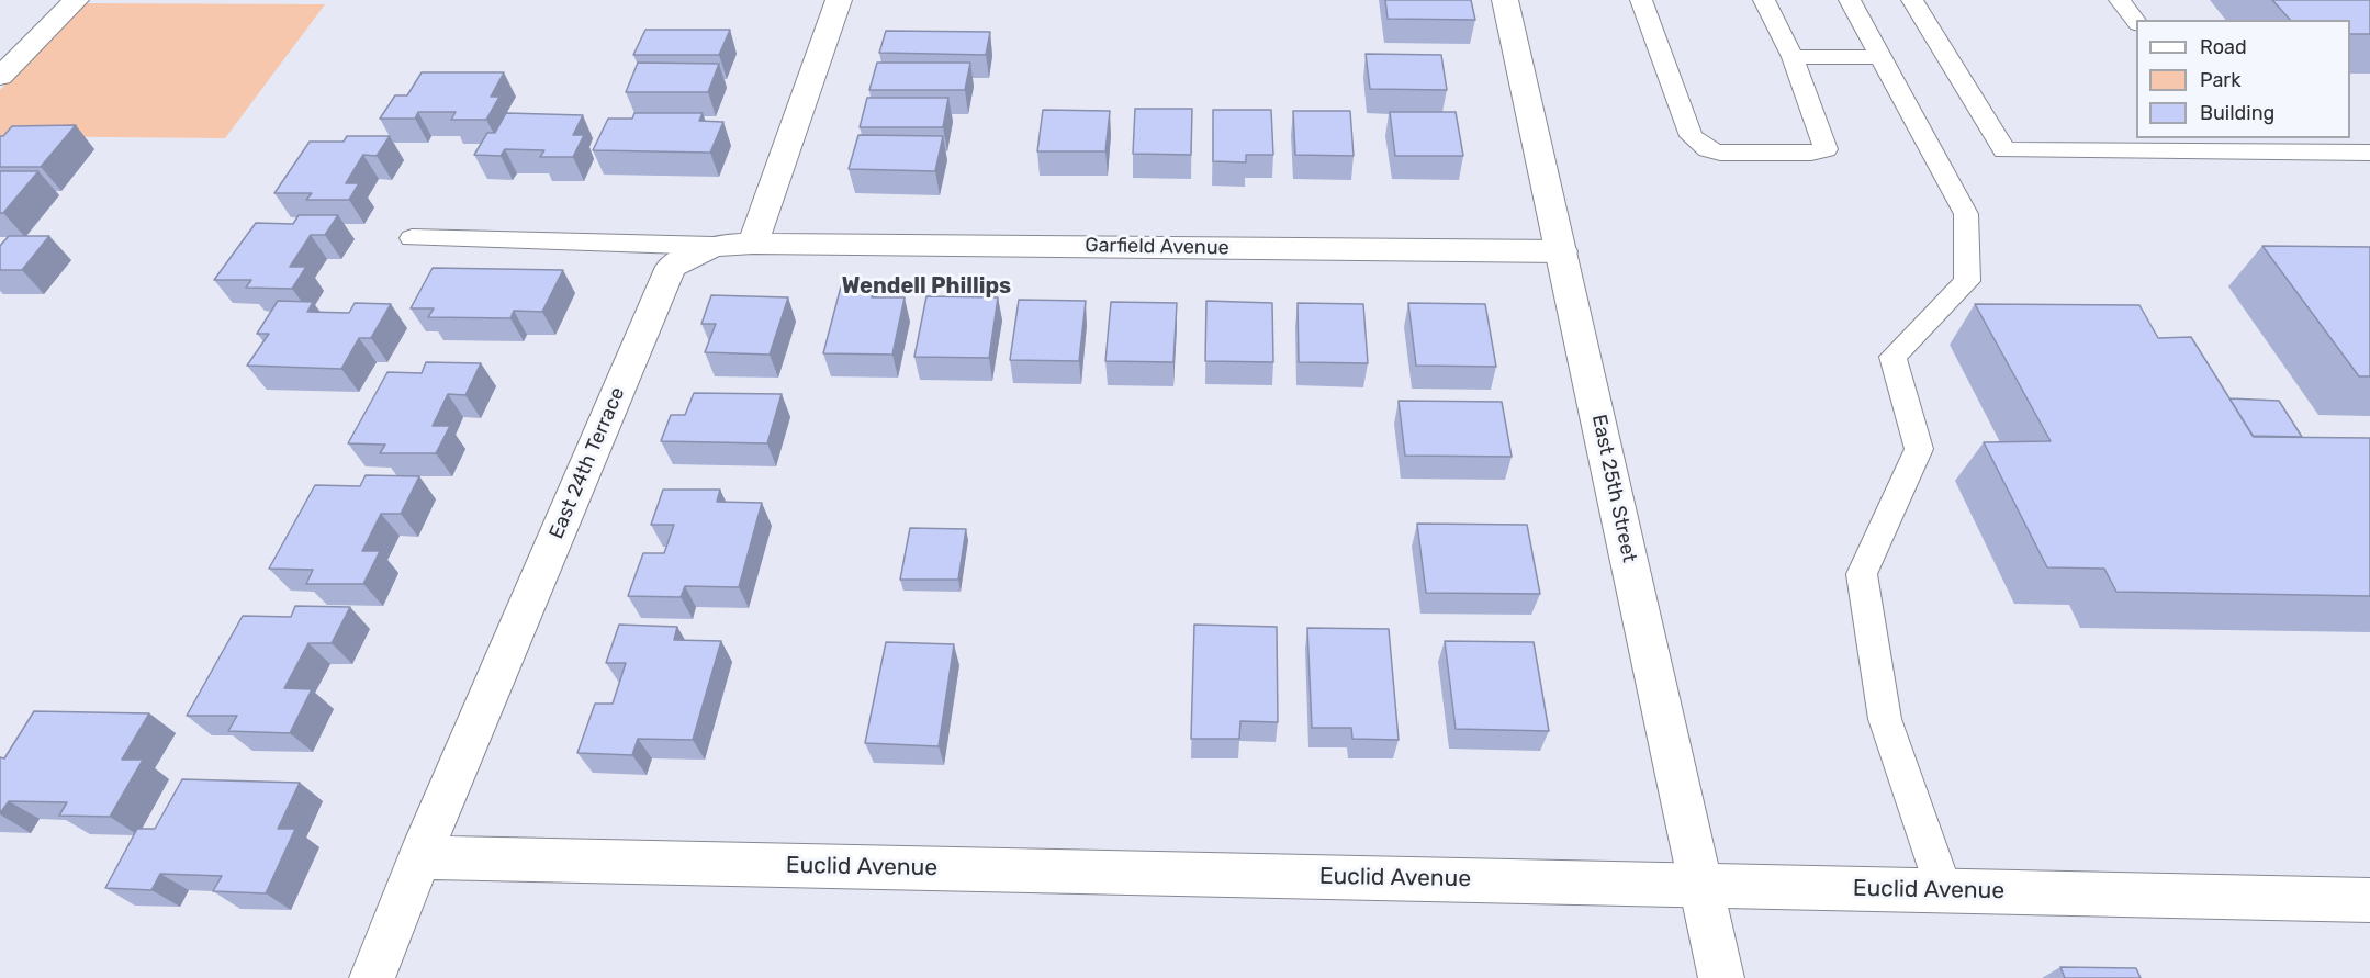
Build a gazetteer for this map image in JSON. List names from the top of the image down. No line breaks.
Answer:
{"streets":{"street":["Garfield Avenue","East 24th Terrace","East 25th Street","Euclid Avenue"]},"crossings":[["Garfield Avenue","East 24th Terrace"],["Garfield Avenue","East 25th Street"],["East 24th Terrace","Euclid Avenue"],["East 25th Street","Euclid Avenue"]],"districts":["Wendell Phillips"],"legend":["Road","Park","Building"]}
